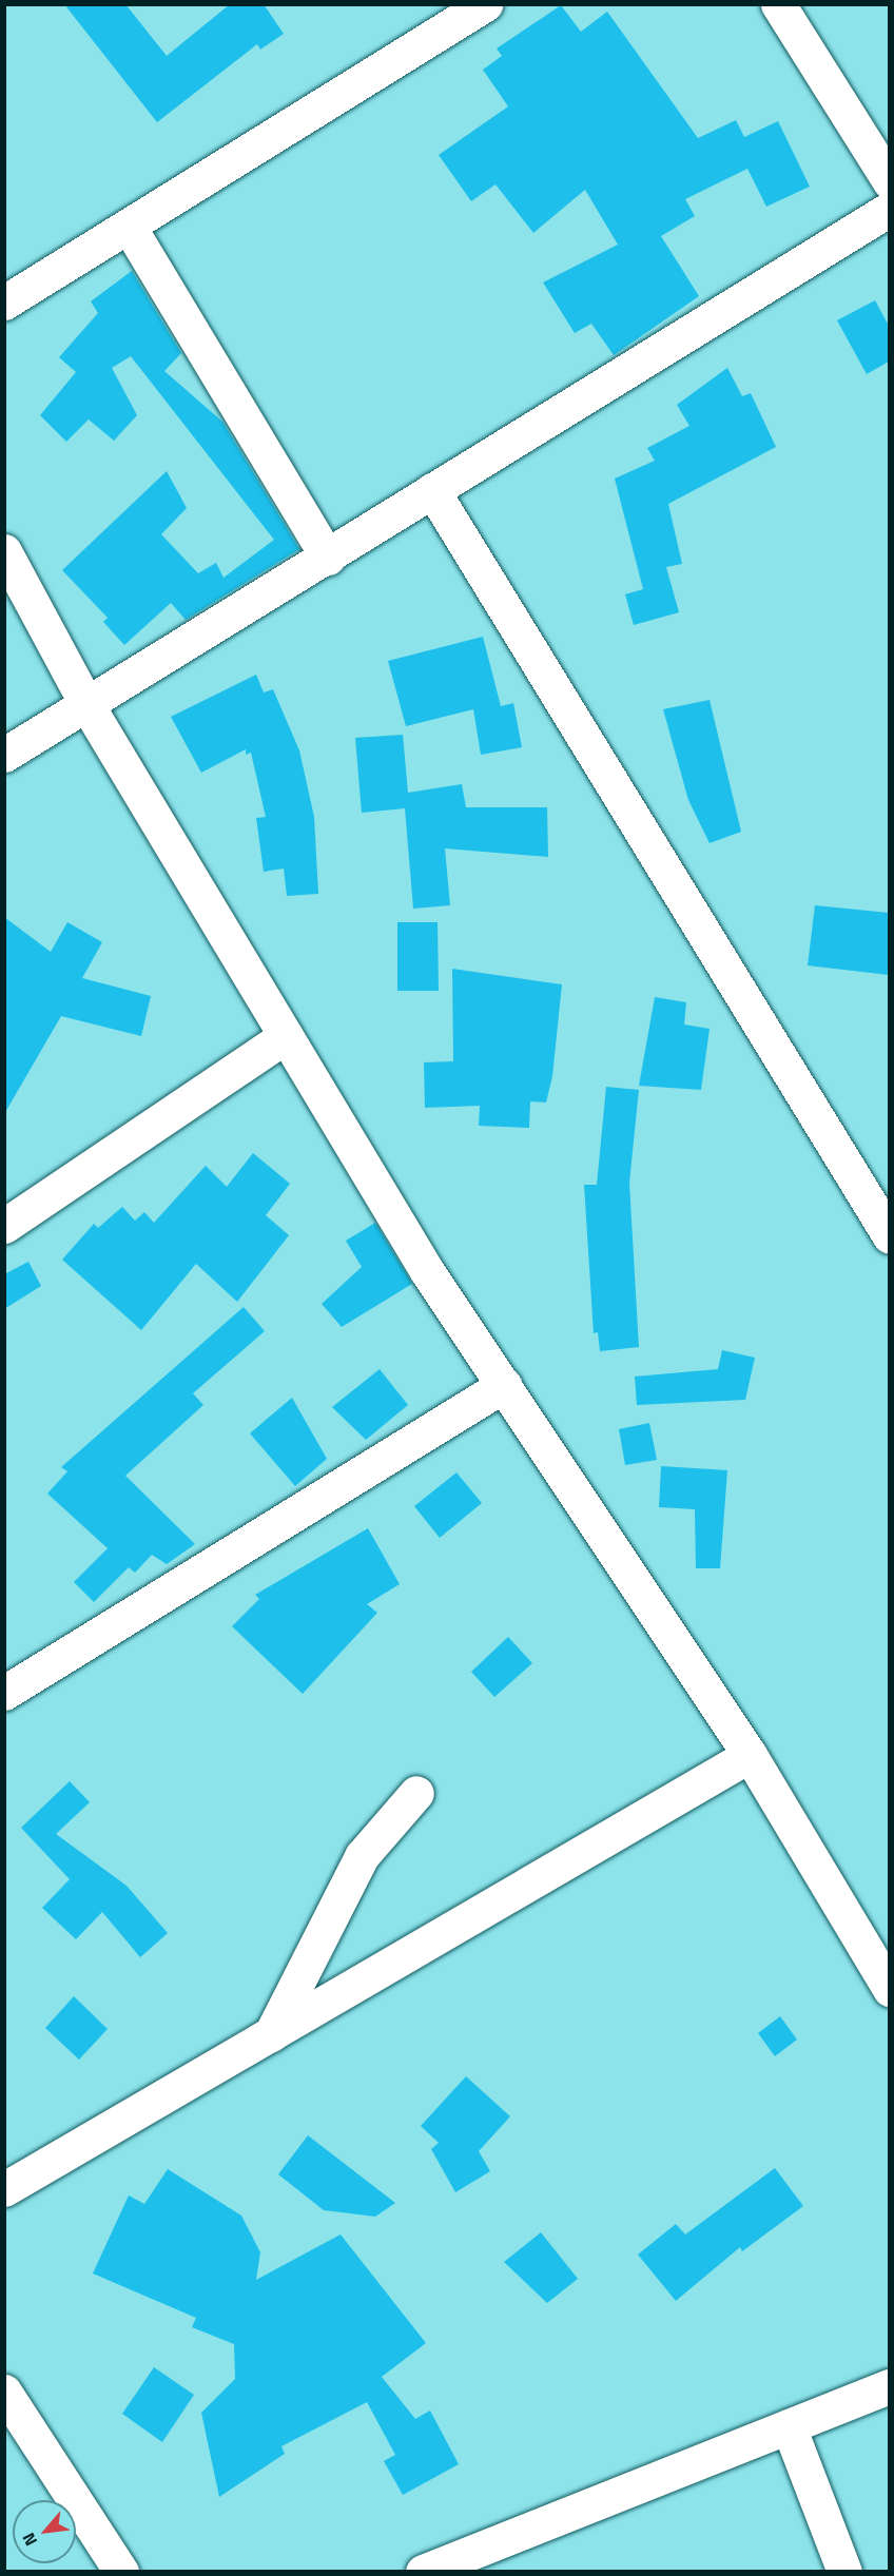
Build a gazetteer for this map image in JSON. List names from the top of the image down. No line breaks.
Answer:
{"north":"bottom left"}
